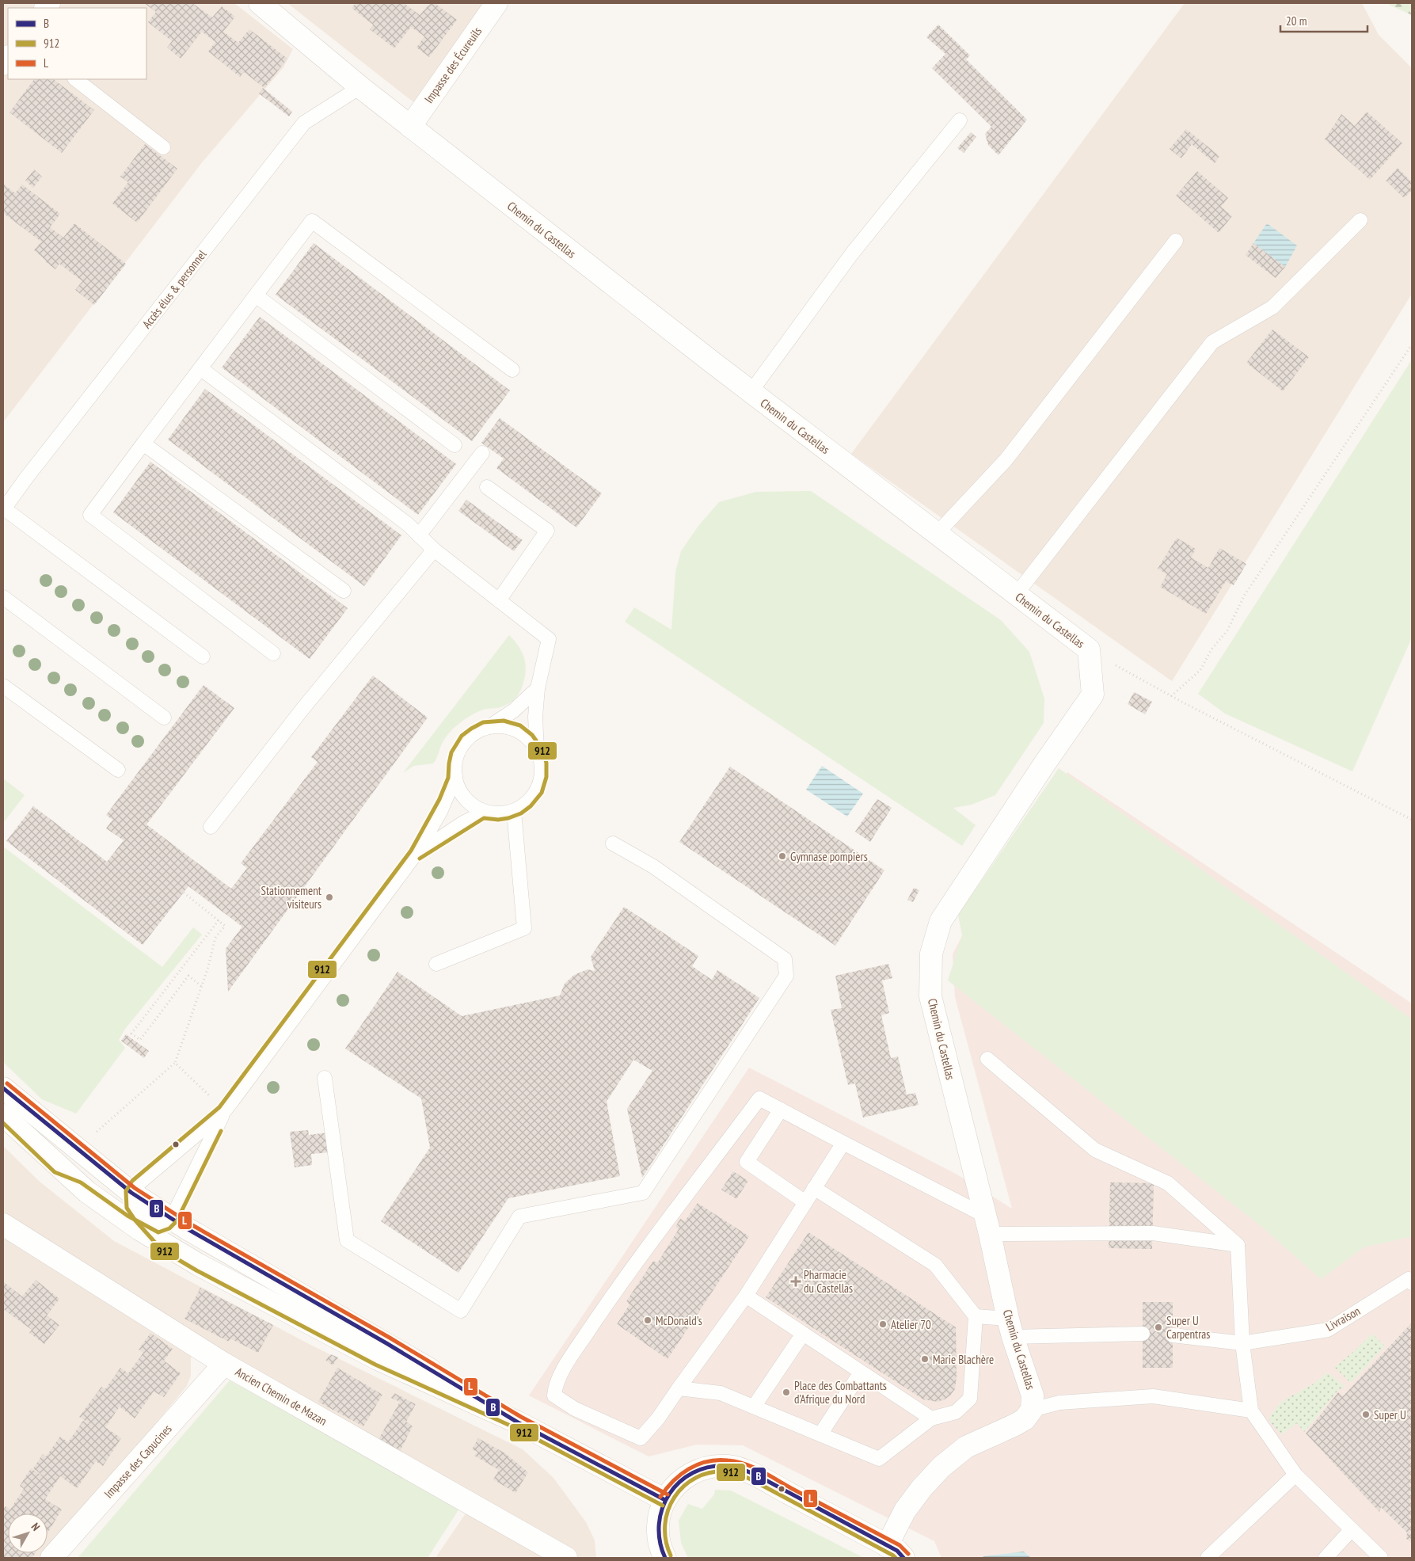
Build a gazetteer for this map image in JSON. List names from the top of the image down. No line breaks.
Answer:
{"streets":{"street":["Impasse des Écureuils","Chemin du Castellas","Ancien Chemin de Mazan","Impasse des Capucines"],"lane":["Accès élus & personnel","Livraison"]},"crossings":[["Impasse des Écureuils","Chemin du Castellas"],["Chemin du Castellas","Accès élus & personnel"],["Ancien Chemin de Mazan","Impasse des Capucines"]],"places":{"other":["Gymnase pompiers","Stationnement visiteurs","McDonald's","Atelier 70","Super U Carpentras","Marie Blachère","Place des Combattants d’Afrique du Nord","Super U"],"health":["Pharmacie du Castellas"]},"lines":["transit line 912","transit line L","transit line B"],"legend":["B","912","L"],"scale_bar":"20 m","north":"top right"}
